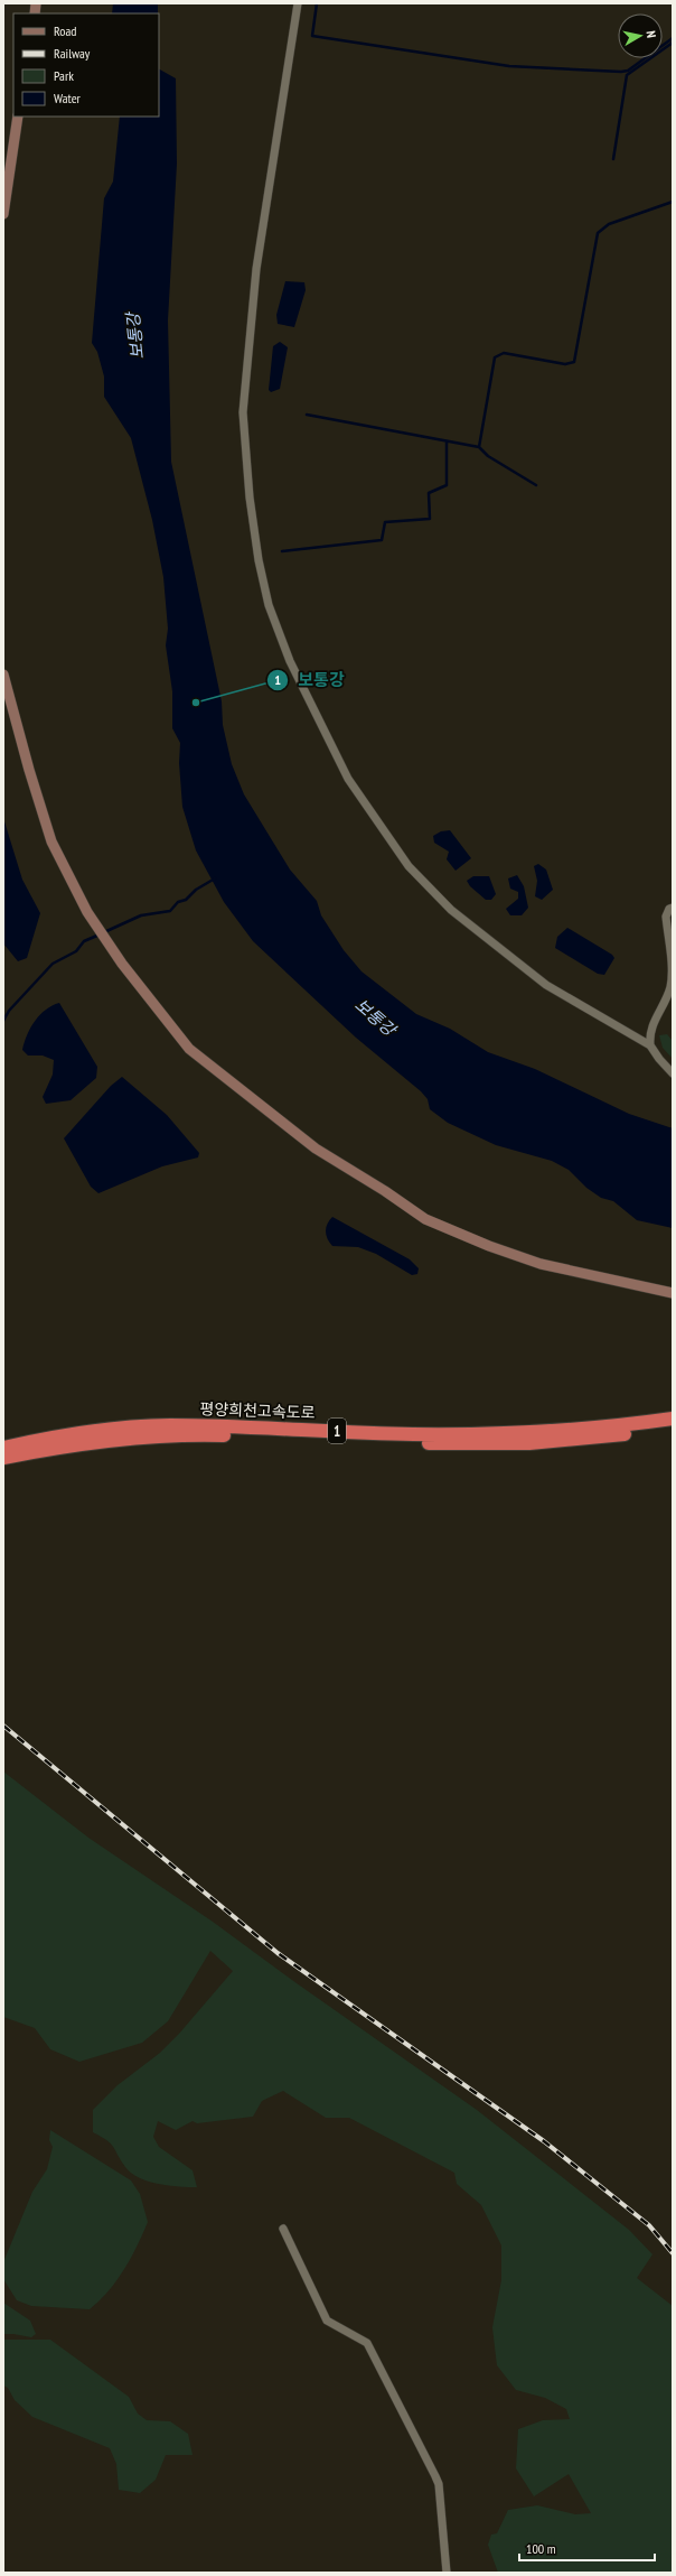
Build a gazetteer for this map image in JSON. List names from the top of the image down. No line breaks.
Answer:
{"streets":{"highway":["평양희천고속도로","1"]},"water":["보통강"],"places":["보통강"],"legend":["Road","Railway","Park","Water"],"scale_bar":"100 m","north":"right"}
